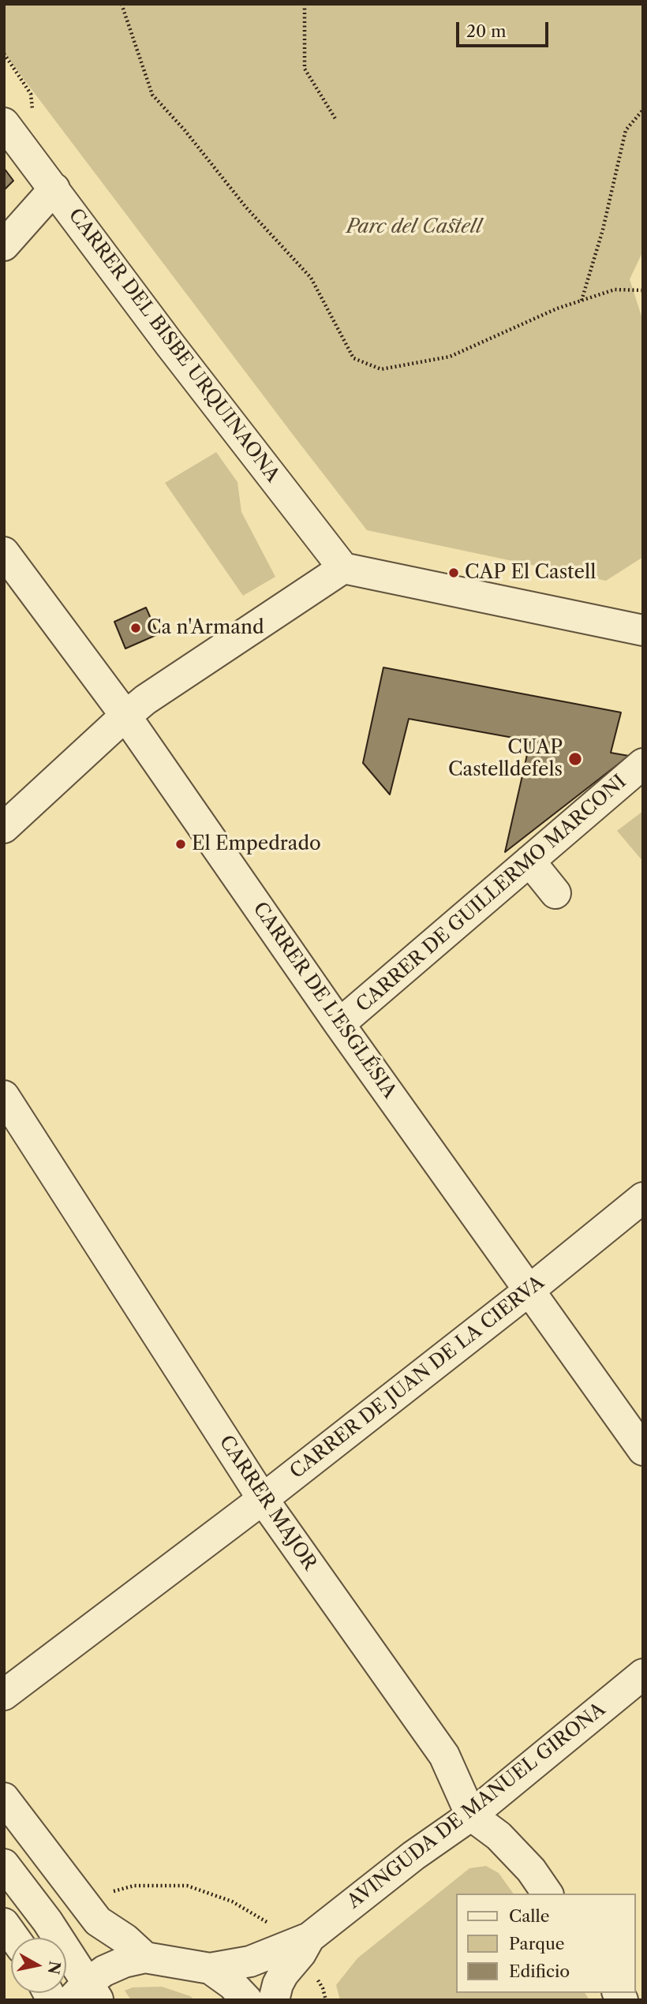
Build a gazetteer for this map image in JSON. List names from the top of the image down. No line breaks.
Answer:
{"streets":{"street":["CARRER DEL BISBE URQUINAONA","CARRER DE GUILLERMO MARCONI","CARRER DE L'ESGLÉSIA","CARRER DE JUAN DE LA CIERVA","CARRER MAJOR","AVINGUDA DE MANUEL GIRONA"]},"crossings":[["CARRER DE GUILLERMO MARCONI","CARRER DE L'ESGLÉSIA"],["CARRER DE L'ESGLÉSIA","CARRER DE JUAN DE LA CIERVA"],["CARRER DE JUAN DE LA CIERVA","CARRER MAJOR"],["CARRER MAJOR","AVINGUDA DE MANUEL GIRONA"]],"parks":["Parc del Castell"],"places":["CAP El Castell","Ca n'Armand","CUAP Castelldefels","El Empedrado"],"legend":["Calle","Parque","Edificio"],"scale_bar":"20 m","north":"right"}
